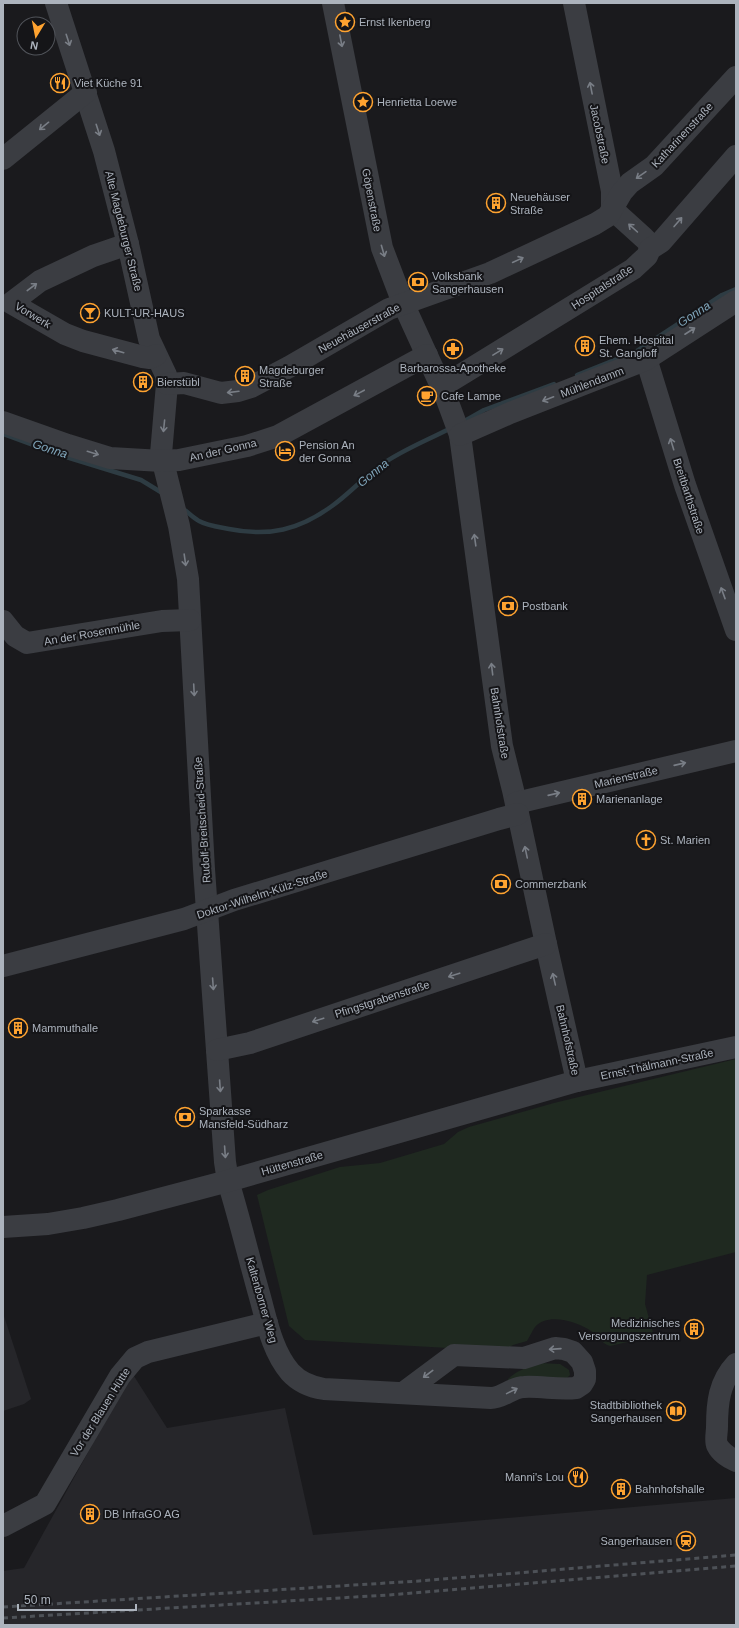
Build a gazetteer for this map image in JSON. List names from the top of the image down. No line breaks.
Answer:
{"streets":{"street":["Jacobstraße","Katharinenstraße","Göpenstraße","Alte Magdeburger Straße","Hospitalstraße","Vorwerk","Neuehäuserstraße","Mühlendamm","An der Gonna","Breitbarthstraße","An der Rosenmühle","Bahnhofstraße","Marienstraße","Rudolf-Breitscheid-Straße","Doktor-Wilhelm-Külz-Straße","Pfingstgrabenstraße","Ernst-Thälmann-Straße","Hüttenstraße","Kaltenborner Weg","Vor der Blauen Hütte"]},"crossings":[["Jacobstraße","Katharinenstraße"],["Jacobstraße","Neuehäuserstraße"],["Katharinenstraße","Neuehäuserstraße"],["Göpenstraße","Hospitalstraße"],["Göpenstraße","Neuehäuserstraße"],["Göpenstraße","An der Gonna"],["Göpenstraße","Bahnhofstraße"],["Alte Magdeburger Straße","Vorwerk"],["Alte Magdeburger Straße","Neuehäuserstraße"],["Alte Magdeburger Straße","An der Gonna"],["Alte Magdeburger Straße","Rudolf-Breitscheid-Straße"],["Hospitalstraße","Bahnhofstraße"],["Mühlendamm","Breitbarthstraße"],["Mühlendamm","Bahnhofstraße"],["An der Gonna","Rudolf-Breitscheid-Straße"],["An der Rosenmühle","Rudolf-Breitscheid-Straße"],["Bahnhofstraße","Marienstraße"],["Bahnhofstraße","Doktor-Wilhelm-Külz-Straße"],["Bahnhofstraße","Pfingstgrabenstraße"],["Bahnhofstraße","Ernst-Thälmann-Straße"],["Bahnhofstraße","Hüttenstraße"],["Marienstraße","Doktor-Wilhelm-Külz-Straße"],["Rudolf-Breitscheid-Straße","Doktor-Wilhelm-Külz-Straße"],["Rudolf-Breitscheid-Straße","Pfingstgrabenstraße"],["Rudolf-Breitscheid-Straße","Hüttenstraße"],["Rudolf-Breitscheid-Straße","Kaltenborner Weg"],["Ernst-Thälmann-Straße","Hüttenstraße"],["Hüttenstraße","Kaltenborner Weg"],["Kaltenborner Weg","Vor der Blauen Hütte"]],"one_way":["Jacobstraße","Katharinenstraße","Göpenstraße","Alte Magdeburger Straße","Hospitalstraße","Breitbarthstraße","Bahnhofstraße","Marienstraße","Rudolf-Breitscheid-Straße","Pfingstgrabenstraße"],"water":["Gonna"],"places":{"place":["Ernst Ikenberg","Henrietta Loewe"],"restaurant":["Viet Küche 91","Manni's Lou"],"building":["Neuehäuser Straße","Ehem. Hospital St. Gangloff","Magdeburger Straße","Bierstübl","Marienanlage","Mammuthalle","Medizinisches Versorgungszentrum","Bahnhofshalle","DB InfraGO AG"],"bank":["Volksbank Sangerhausen","Postbank","Commerzbank","Sparkasse Mansfeld-Südharz"],"bar":["KULT-UR-HAUS"],"pharmacy":["Barbarossa-Apotheke"],"cafe":["Cafe Lampe"],"hotel":["Pension An der Gonna"],"church":["St. Marien"],"library":["Stadtbibliothek Sangerhausen"],"station":["Sangerhausen"]},"scale_bar":"50 m","north":"bottom"}
